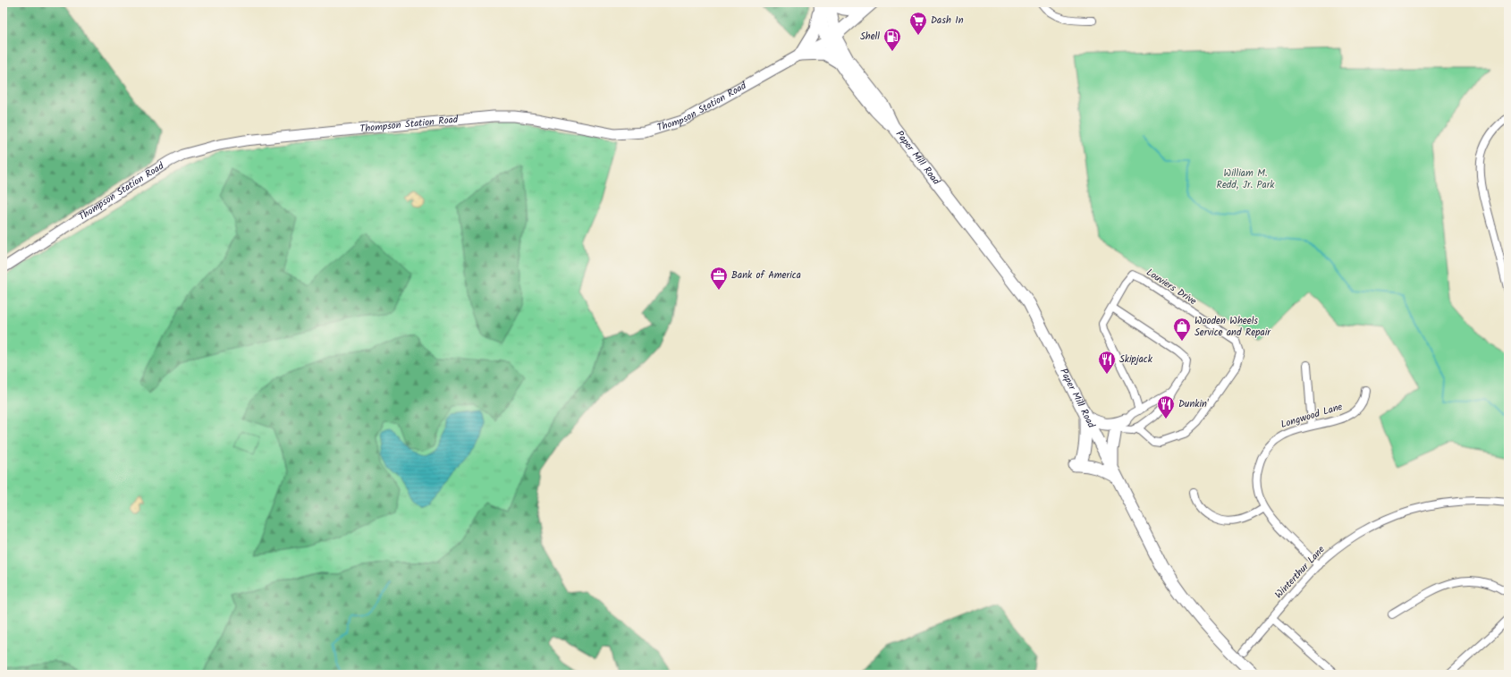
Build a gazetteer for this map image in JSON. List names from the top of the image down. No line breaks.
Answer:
{"streets":{"main road":["Paper Mill Road"],"street":["Thompson Station Road","Louviers Drive","Longwood Lane","Winterthur Lane"]},"crossings":[["Thompson Station Road","Paper Mill Road"],["Longwood Lane","Winterthur Lane"]],"parks":["William M. Redd, Jr. Park"],"places":{"supermarket":["Dash In"],"fuel station":["Shell"],"office":["Bank of America"],"shop":["Wooden Wheels Service and Repair"],"restaurant":["Skipjack","Dunkin'"]}}
